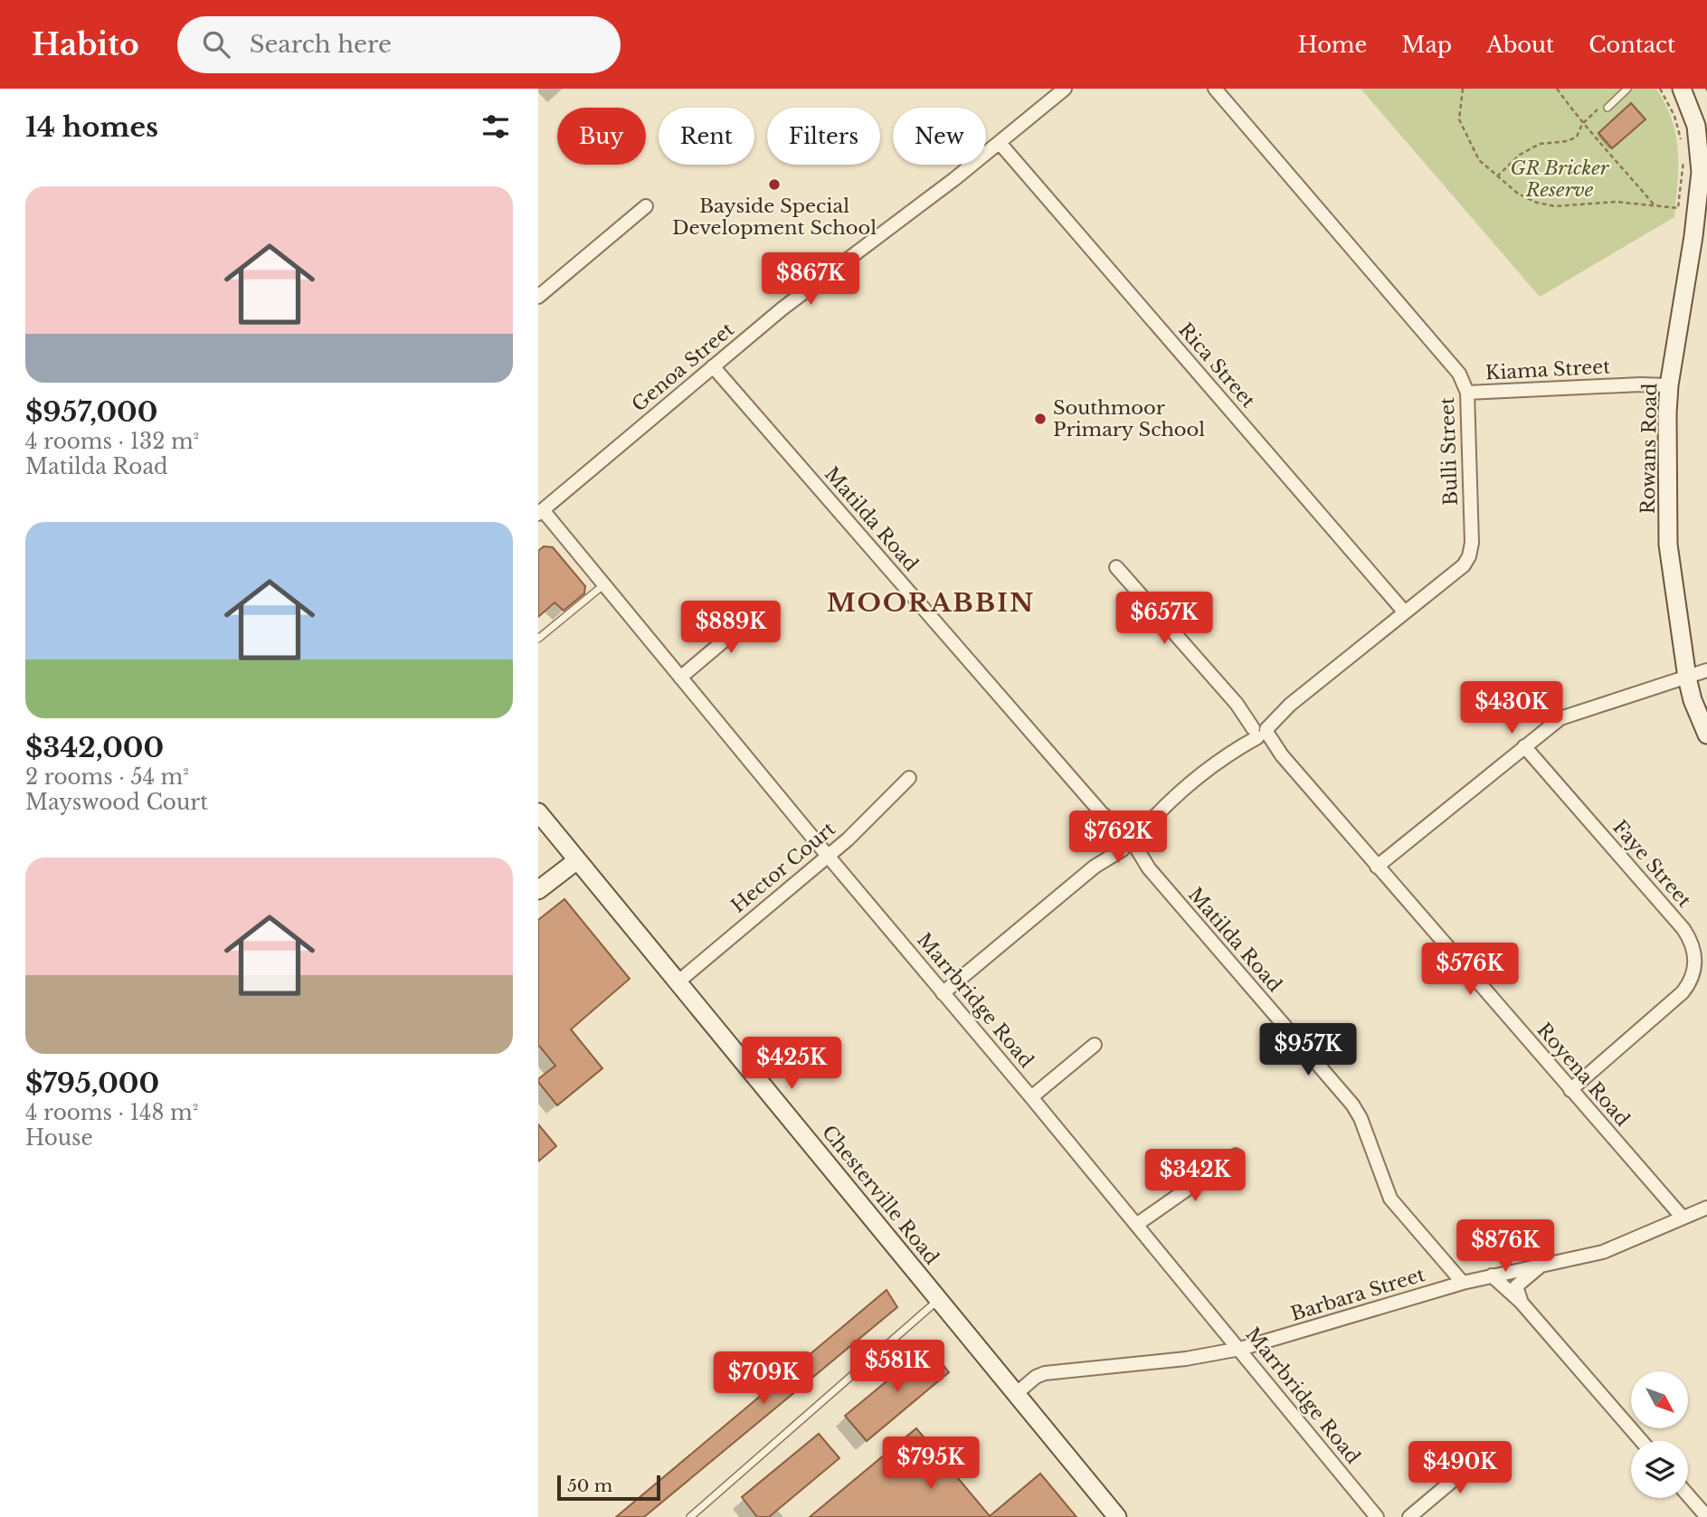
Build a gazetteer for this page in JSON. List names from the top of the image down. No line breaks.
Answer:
{"streets":{"main road":["Rowans Road","Chesterville Road"],"street":["Rica Street","Genoa Street","Kiama Street","Bulli Street","Matilda Road","Faye Street","Hector Court","Marrbridge Road","Royena Road","Barbara Street"]},"crossings":[["Rica Street","Genoa Street"],["Rica Street","Bulli Street"],["Genoa Street","Matilda Road"],["Genoa Street","Marrbridge Road"],["Kiama Street","Rowans Road"],["Kiama Street","Bulli Street"],["Bulli Street","Matilda Road"],["Bulli Street","Marrbridge Road"],["Bulli Street","Royena Road"],["Matilda Road","Barbara Street"],["Faye Street","Royena Road"],["Hector Court","Marrbridge Road"],["Hector Court","Chesterville Road"],["Marrbridge Road","Barbara Street"],["Royena Road","Barbara Street"],["Chesterville Road","Barbara Street"]],"districts":["MOORABBIN"],"parks":["GR Bricker Reserve"],"places":["Bayside Special Development School","Southmoor Primary School"],"scale_bar":"50 m","north":"bottom right","page":{"header":"Habito","search":"Search here","nav":["Home","Map","About","Contact"],"heading":"14 homes","chip":["Buy","Rent","Filters","New"],"list":[{"name":"$957,000","note":"4 rooms · 132 m² · Matilda Road"},{"name":"$342,000","note":"2 rooms · 54 m² · Mayswood Court"},{"name":"$795,000","note":"4 rooms · 148 m² · House"}],"price":["$867K","$657K","$889K","$430K","$762K","$576K","$957K","$425K","$342K","$876K","$581K","$709K","$795K","$490K"],"scale":"50 m"}}
